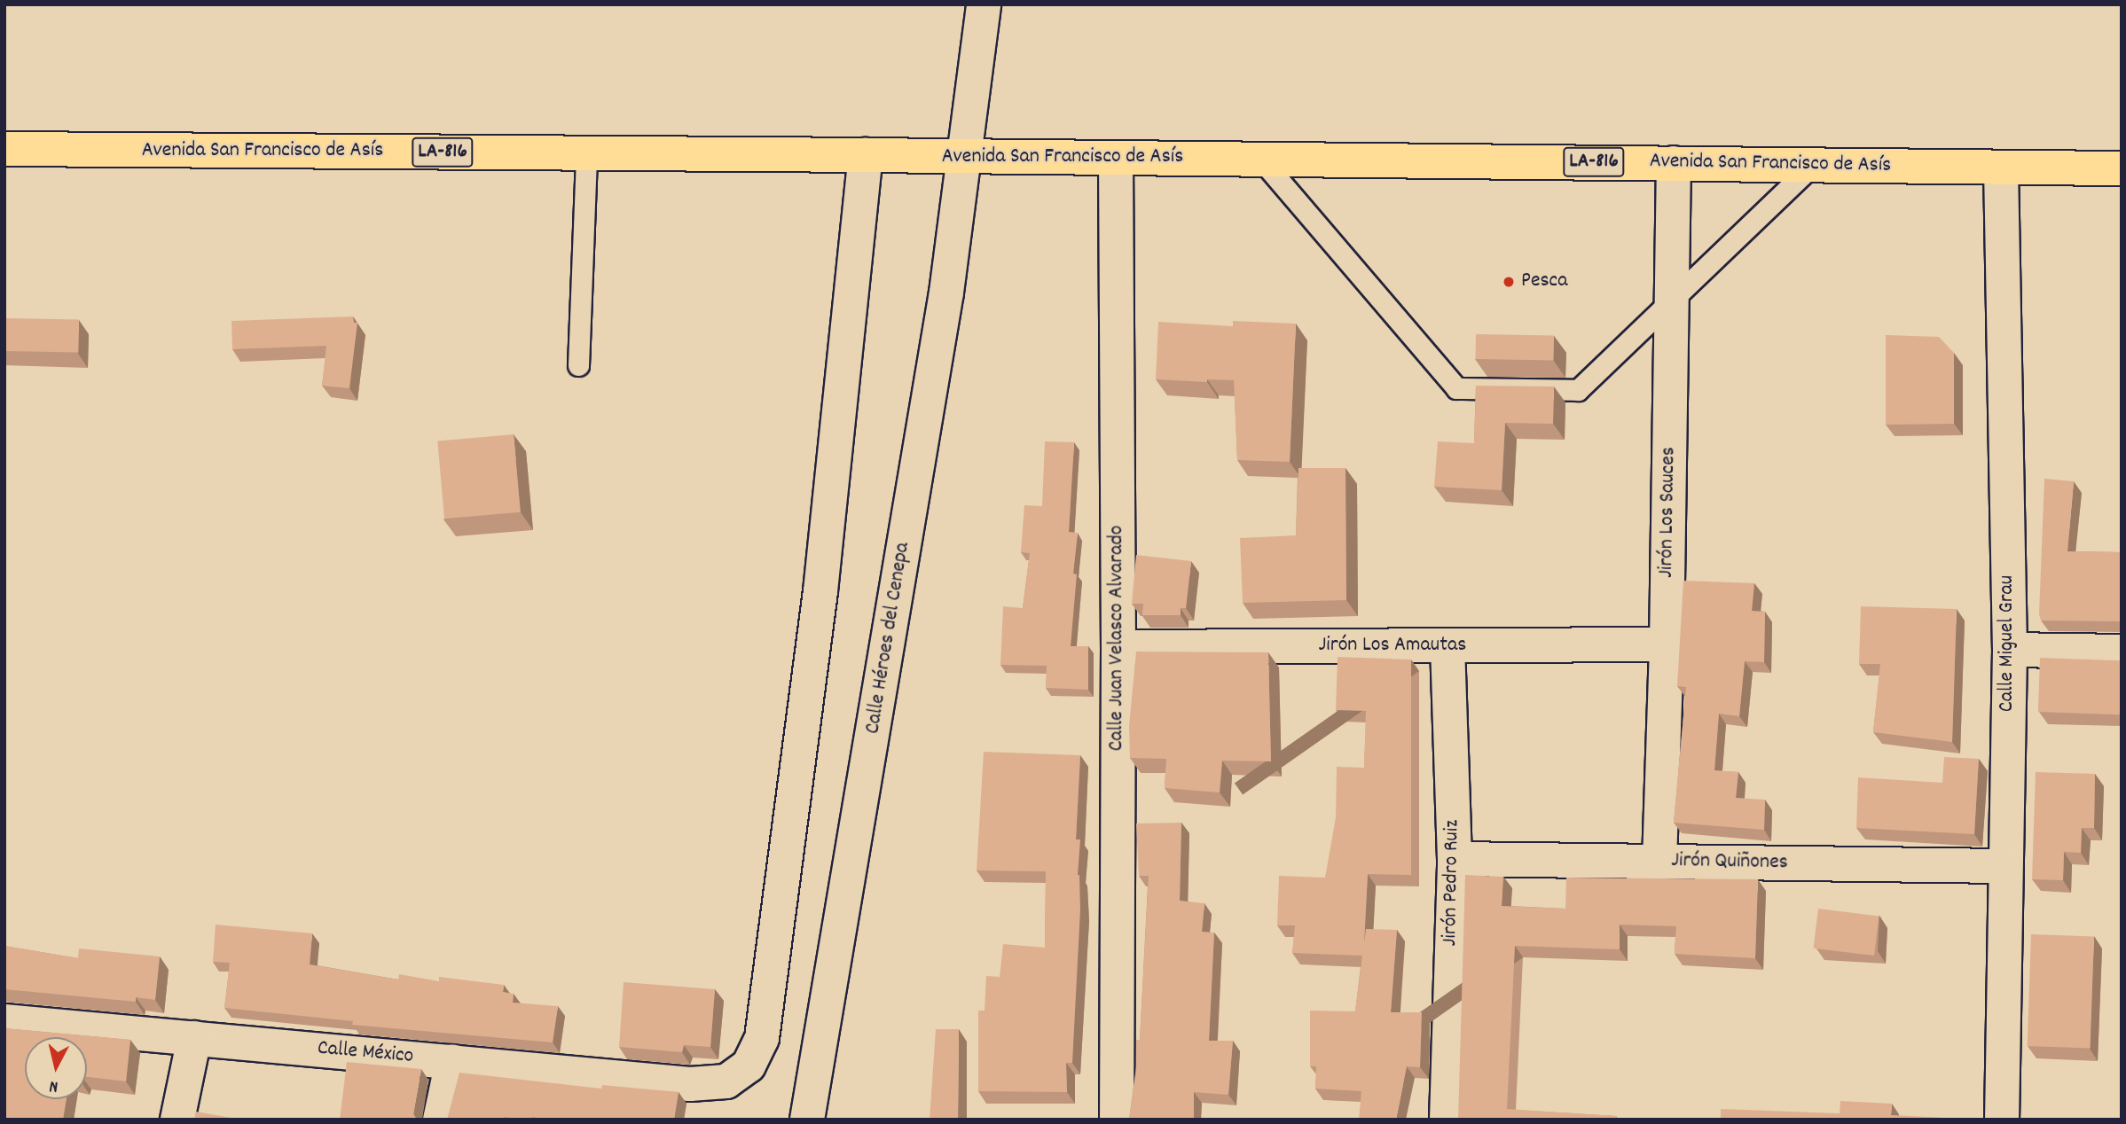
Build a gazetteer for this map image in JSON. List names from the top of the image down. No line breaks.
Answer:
{"streets":{"highway":["Avenida San Francisco de Asís","LA-816"],"street":["Jirón Los Sauces","Calle Héroes del Cenepa","Calle Juan Velasco Alvarado","Calle Miguel Grau","Jirón Los Amautas","Jirón Quiñones","Jirón Pedro Ruiz","Calle México"]},"crossings":[["Avenida San Francisco de Asís","Jirón Los Sauces"],["Avenida San Francisco de Asís","Calle Héroes del Cenepa"],["Avenida San Francisco de Asís","Calle Juan Velasco Alvarado"],["Avenida San Francisco de Asís","Calle Miguel Grau"],["Avenida San Francisco de Asís","Calle México"],["Jirón Los Sauces","Jirón Los Amautas"],["Jirón Los Sauces","Jirón Quiñones"],["Calle Juan Velasco Alvarado","Jirón Los Amautas"],["Calle Miguel Grau","Jirón Quiñones"],["Jirón Los Amautas","Jirón Pedro Ruiz"],["Jirón Quiñones","Jirón Pedro Ruiz"]],"places":["Pesca"],"north":"bottom"}
